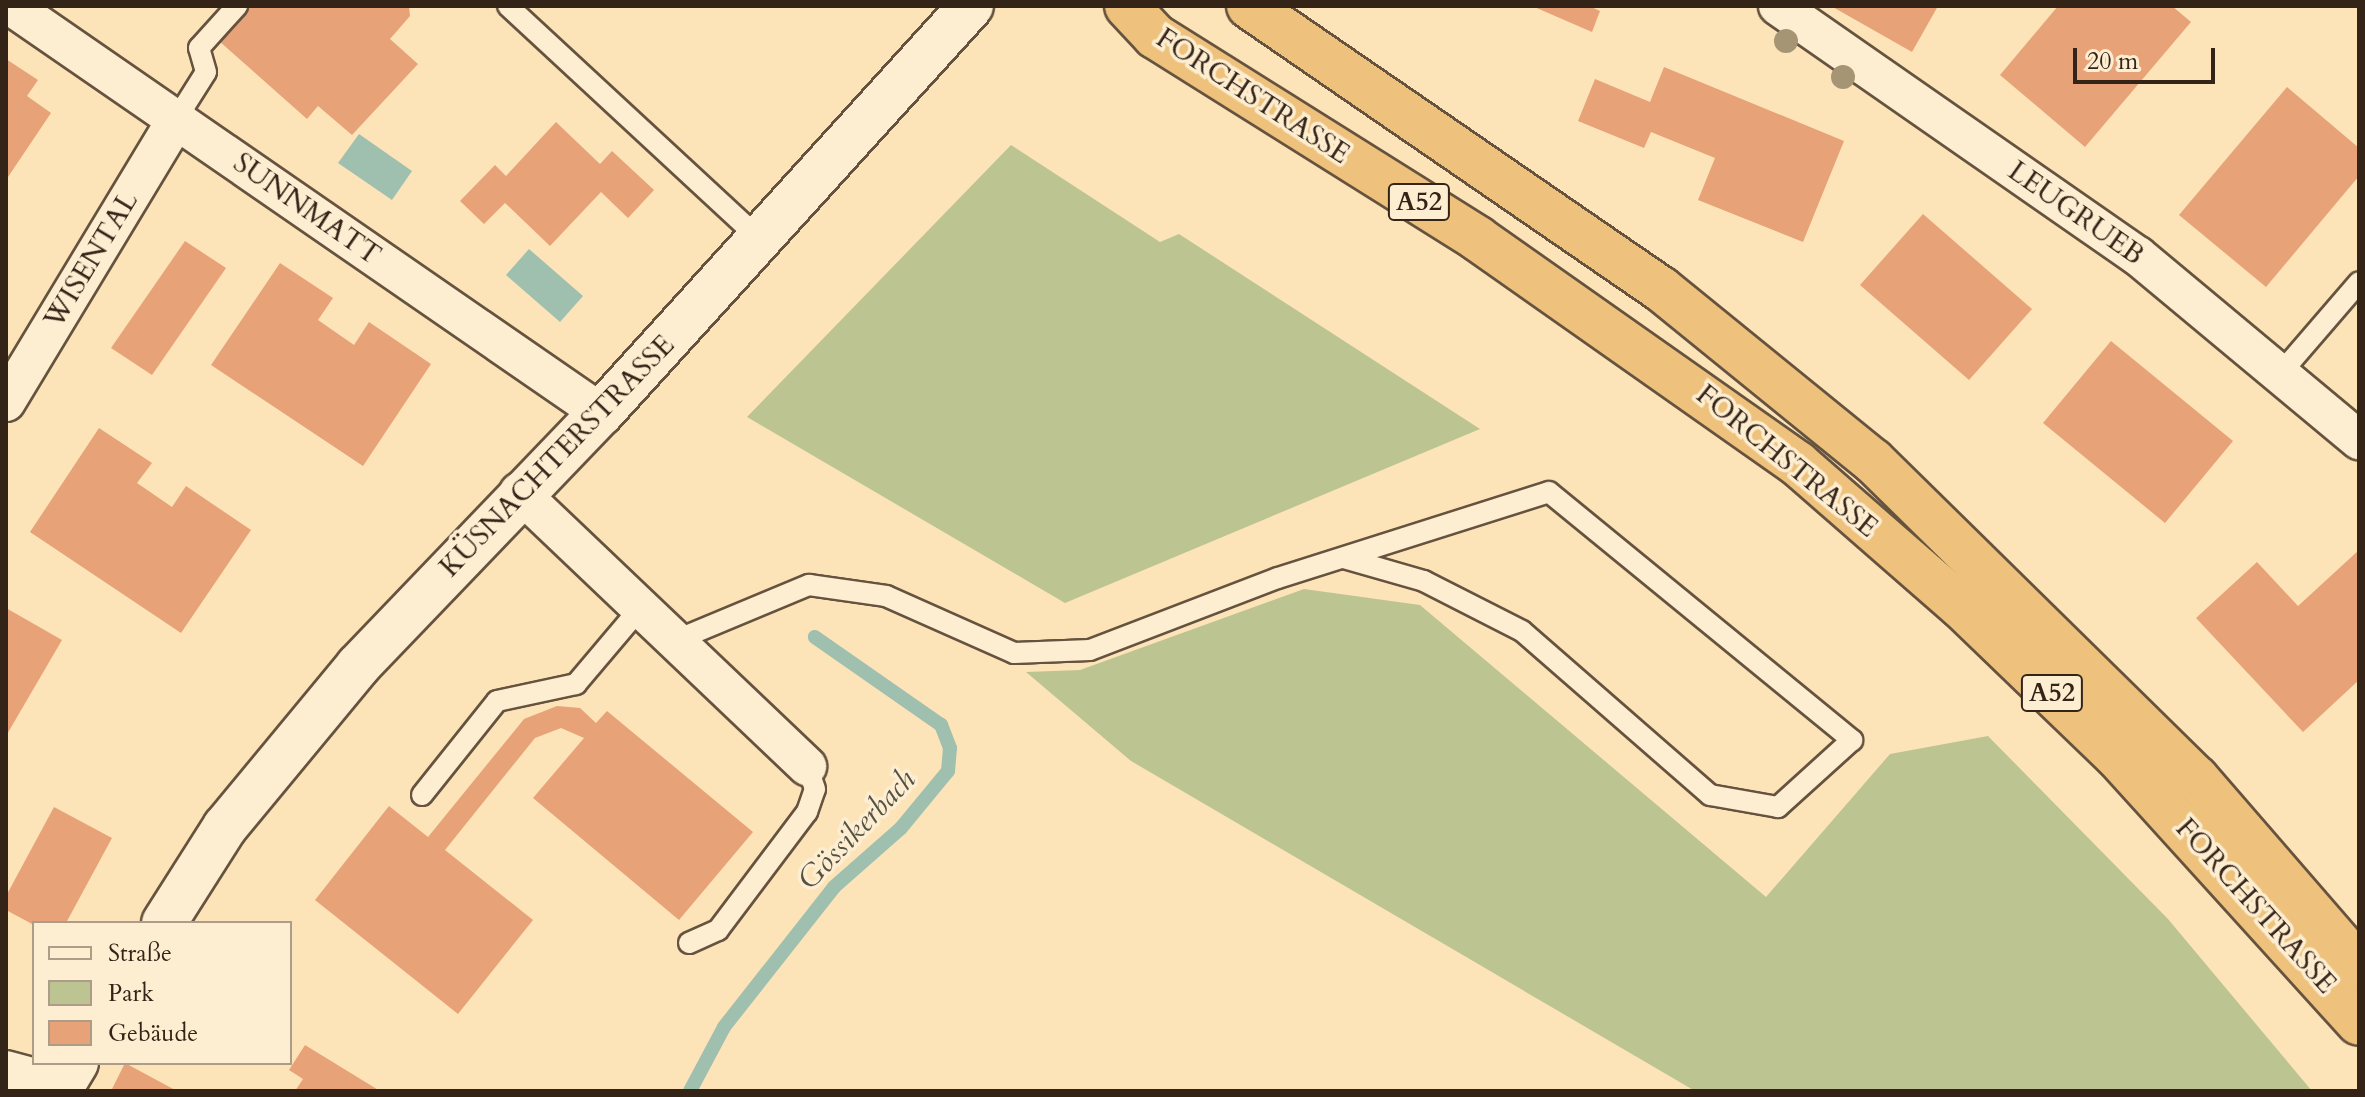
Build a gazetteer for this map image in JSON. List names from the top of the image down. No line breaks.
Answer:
{"streets":{"highway":["FORCHSTRASSE","A52"],"main road":["KÜSNACHTERSTRASSE"],"street":["SUNNMATT","LEUGRUEB","WISENTAL"]},"crossings":[["SUNNMATT","WISENTAL"],["SUNNMATT","KÜSNACHTERSTRASSE"]],"water":["Gössikerbach"],"legend":["Straße","Park","Gebäude"],"scale_bar":"20 m"}
